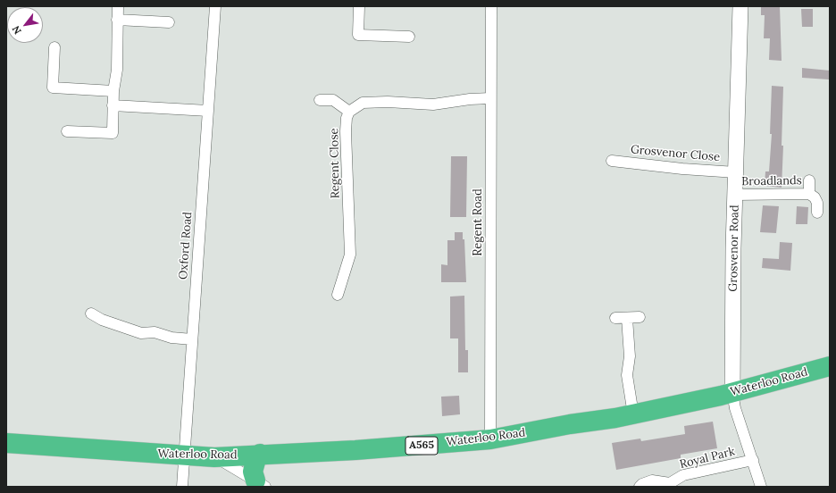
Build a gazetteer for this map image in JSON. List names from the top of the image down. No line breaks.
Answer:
{"streets":{"highway":["Waterloo Road","A565"],"street":["Grosvenor Close","Regent Close","Broadlands","Regent Road","Oxford Road","Grosvenor Road","Royal Park"]},"crossings":[["Grosvenor Close","Grosvenor Road"],["Broadlands","Grosvenor Road"],["Regent Road","Waterloo Road"],["Oxford Road","Waterloo Road"],["Grosvenor Road","Waterloo Road"],["Grosvenor Road","Royal Park"]],"north":"bottom left"}
